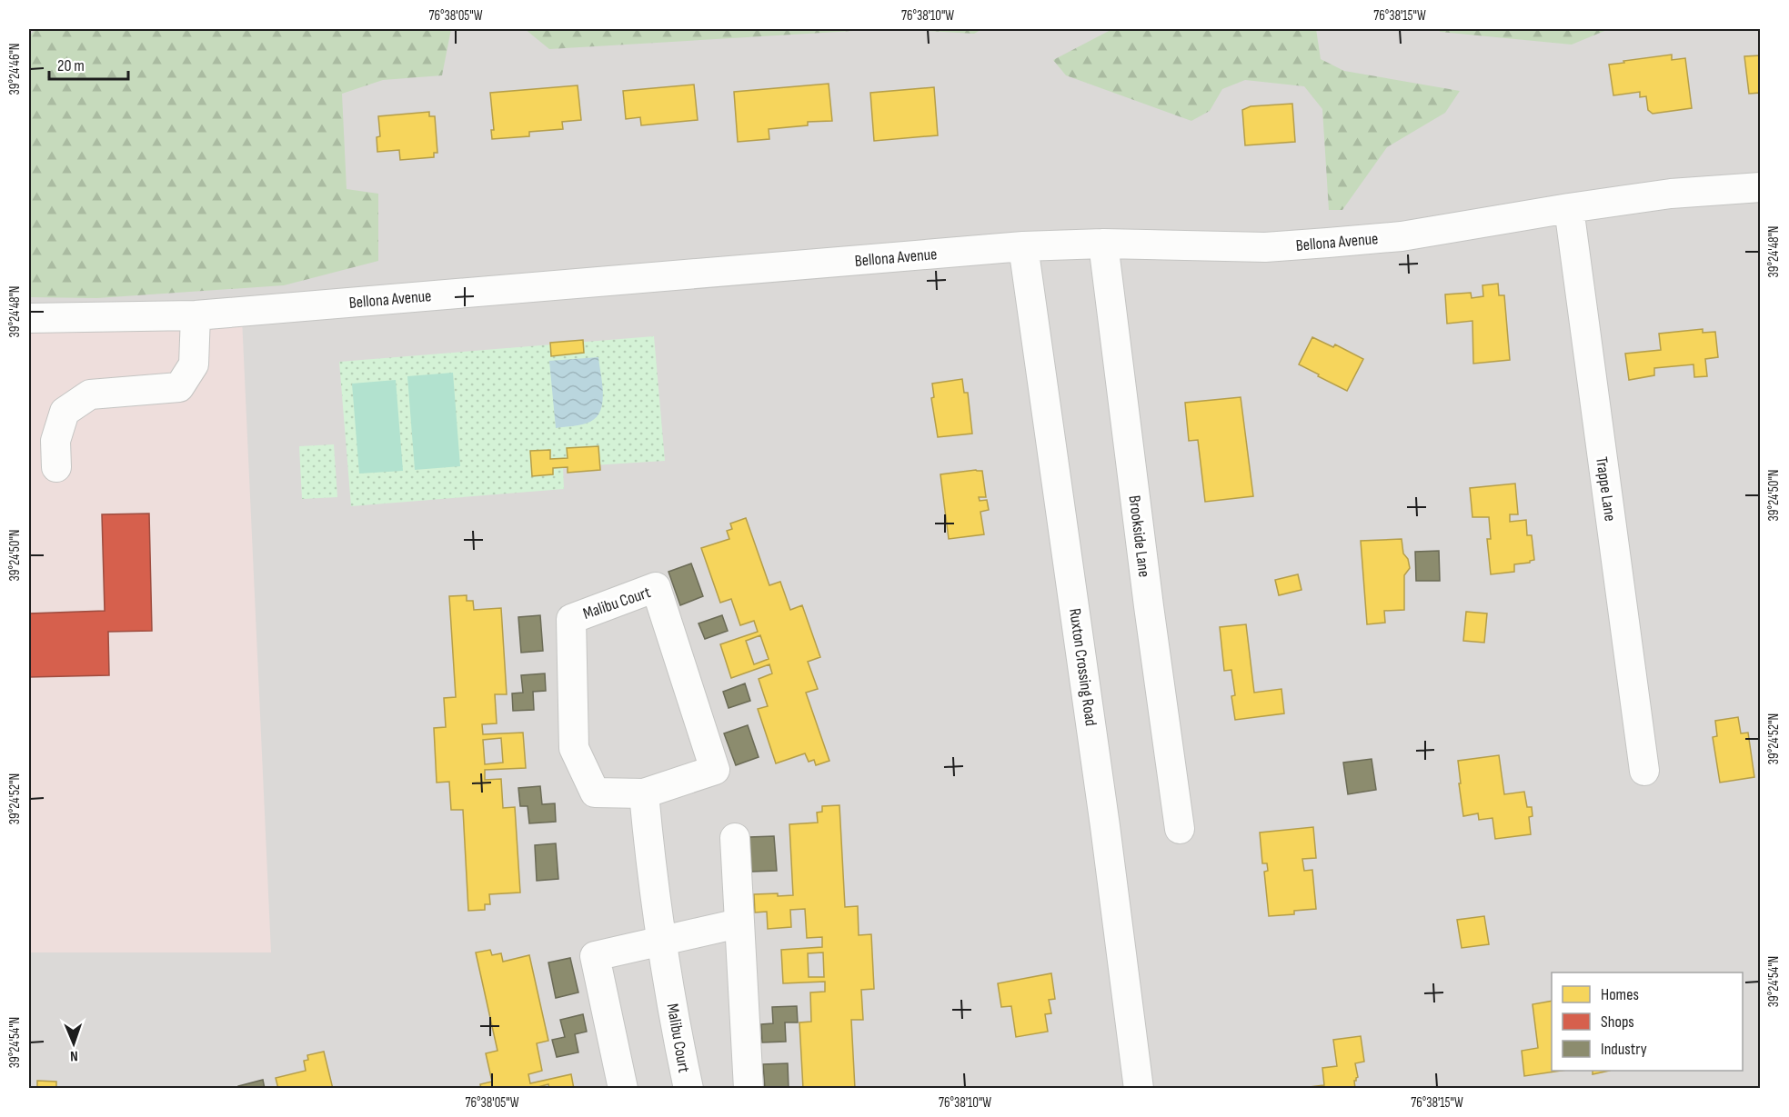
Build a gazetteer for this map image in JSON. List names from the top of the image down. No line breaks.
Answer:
{"streets":{"street":["Bellona Avenue","Trappe Lane","Brookside Lane","Malibu Court","Ruxton Crossing Road"]},"crossings":[["Bellona Avenue","Trappe Lane"],["Bellona Avenue","Brookside Lane"],["Bellona Avenue","Ruxton Crossing Road"]],"legend":["Homes","Shops","Industry"],"scale_bar":"20 m","north":"bottom","coordinates":["76°38'05\"W","76°38'10\"W","76°38'15\"W","39°24'46\"N","39°24'48\"N","39°24'50\"N","39°24'52\"N","39°24'54\"N"]}
